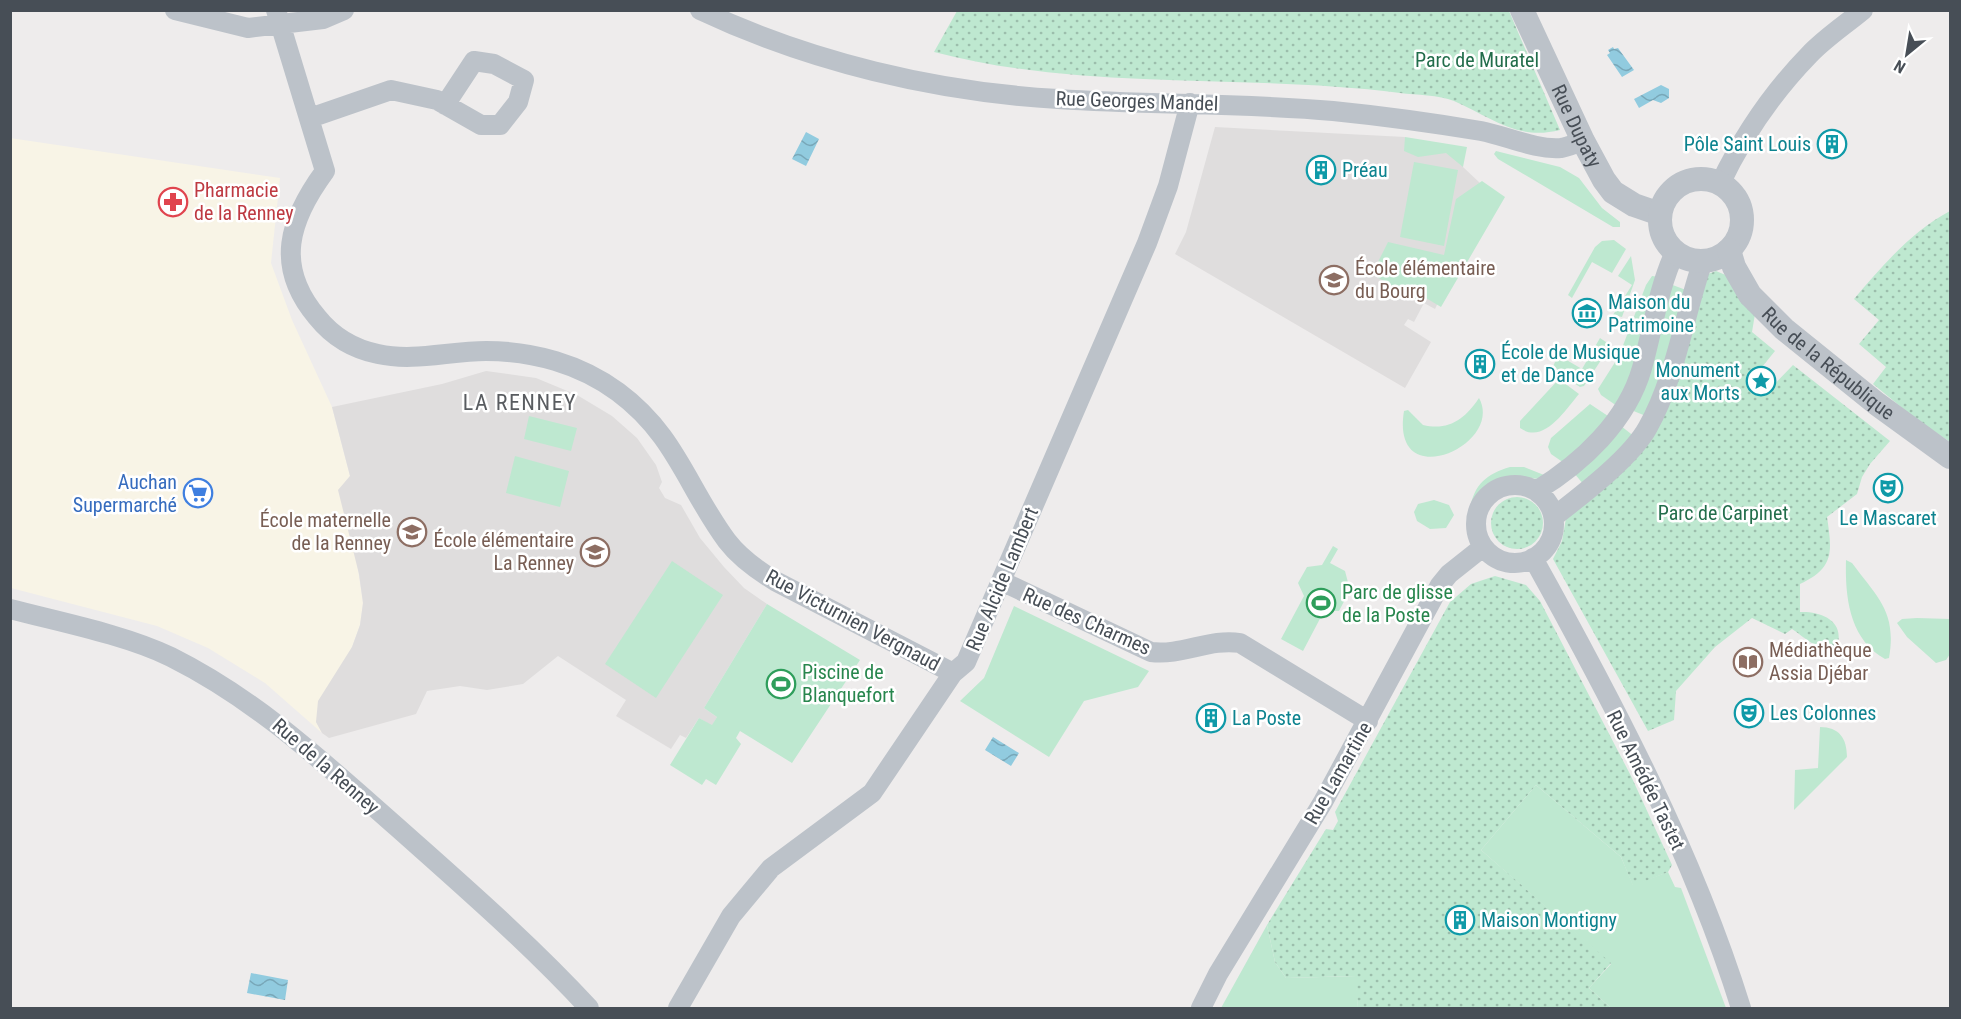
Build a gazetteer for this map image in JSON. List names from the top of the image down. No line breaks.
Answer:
{"streets":{"street":["Rue Georges Mandel","Rue Dupaty","Rue de la République","Rue Alcide Lambert","Rue Victurnien Vergnaud","Rue des Charmes","Rue de la Renney","Rue Lamartine","Rue Amédée Tastet"]},"crossings":[["Rue Georges Mandel","Rue Dupaty"],["Rue Georges Mandel","Rue Alcide Lambert"],["Rue Dupaty","Rue de la République"],["Rue Alcide Lambert","Rue Victurnien Vergnaud"],["Rue Alcide Lambert","Rue des Charmes"],["Rue des Charmes","Rue Lamartine"],["Rue Lamartine","Rue Amédée Tastet"]],"districts":["LA RENNEY"],"parks":["Parc de Muratel","Parc de Carpinet"],"places":{"building":["Pôle Saint Louis","Préau","École de Musique et de Dance","La Poste","Maison Montigny"],"pharmacy":["Pharmacie de la Renney"],"school or university":["École élémentaire du Bourg","École maternelle de la Renney","École élémentaire La Renney"],"museum":["Maison du Patrimoine"],"place":["Monument aux Morts"],"theatre":["Le Mascaret","Les Colonnes"],"supermarket":["Auchan Supermarché"],"sports":["Parc de glisse de la Poste","Piscine de Blanquefort"],"library":["Médiathèque Assia Djébar"]},"north":"bottom left"}
